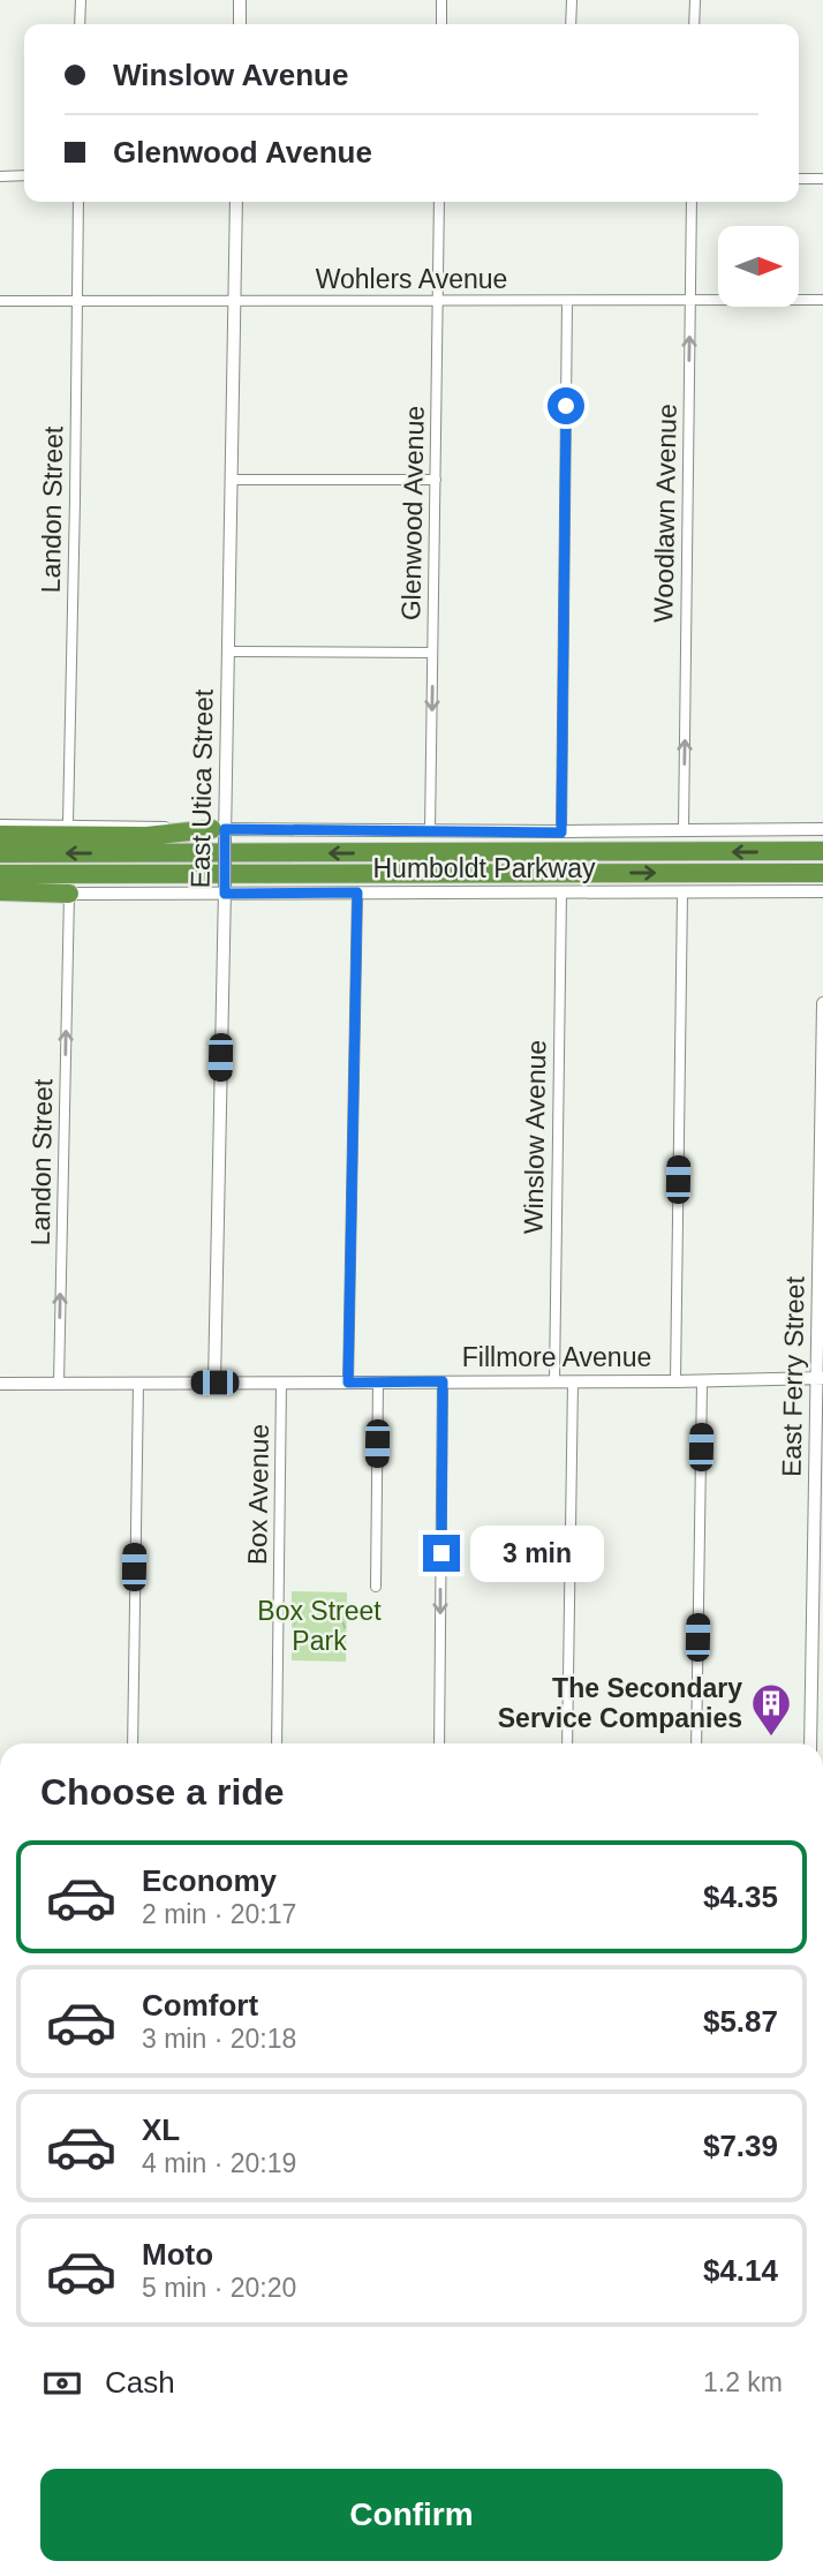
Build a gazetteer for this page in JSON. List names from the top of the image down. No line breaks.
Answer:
{"streets":{"street":["Wohlers Avenue","Landon Street","Glenwood Avenue","Woodlawn Avenue","East Utica Street","Humboldt Parkway","Winslow Avenue","Fillmore Avenue","East Ferry Street","Box Avenue"]},"crossings":[["Wohlers Avenue","Landon Street"],["Wohlers Avenue","Glenwood Avenue"],["Wohlers Avenue","Woodlawn Avenue"],["Wohlers Avenue","East Utica Street"],["Landon Street","Humboldt Parkway"],["Landon Street","Fillmore Avenue"],["Glenwood Avenue","Humboldt Parkway"],["Woodlawn Avenue","Humboldt Parkway"],["East Utica Street","Humboldt Parkway"],["East Utica Street","Fillmore Avenue"],["Humboldt Parkway","Winslow Avenue"],["Winslow Avenue","Fillmore Avenue"],["Fillmore Avenue","East Ferry Street"],["Fillmore Avenue","Box Avenue"]],"one_way":["Landon Street","Woodlawn Avenue"],"parks":["Box Street Park"],"places":{"building":["The Secondary Service Companies"]},"north":"right","page":{"banner":["Winslow Avenue","Glenwood Avenue"],"bubble":"3 min","heading":"Choose a ride","list":[{"name":"Economy","note":"2 min · 20:17","value":"$4.35"},{"name":"Comfort","note":"3 min · 20:18","value":"$5.87"},{"name":"XL","note":"4 min · 20:19","value":"$7.39"},{"name":"Moto","note":"5 min · 20:20","value":"$4.14"}],"pay":["Cash","1.2 km"],"buttons":"Confirm"}}
